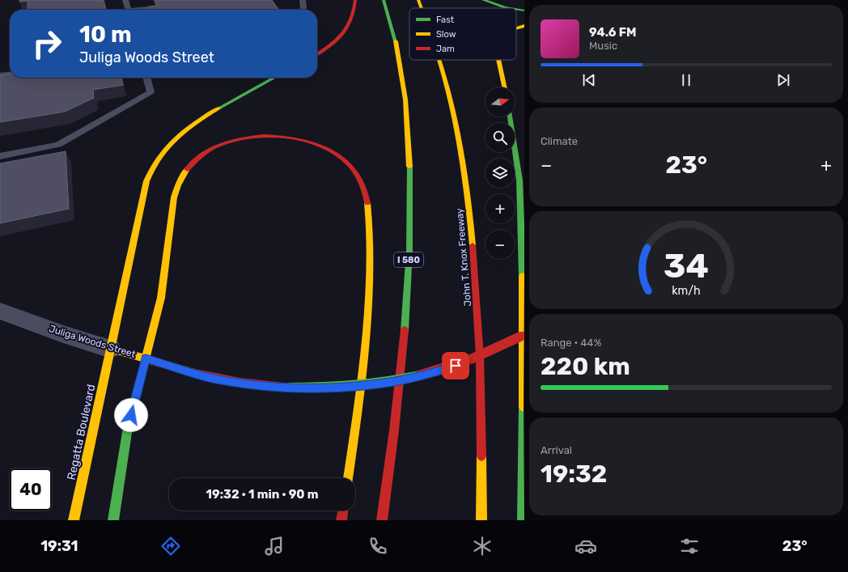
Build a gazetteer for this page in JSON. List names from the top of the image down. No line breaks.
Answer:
{"streets":{"main road":["John T. Knox Freeway","I 580","Juliga Woods Street","Regatta Boulevard"]},"crossings":[["Juliga Woods Street","Regatta Boulevard"]],"legend":["Fast","Slow","Jam"],"north":"right","page":{"turn":["10 m","Juliga Woods Street"],"song":["94.6 FM","Music"],"map_buttons":["+","−"],"tile":["Climate",["Range · 44%","220 km"],["Arrival","19:32"]],"heat":["−","23°","+"],"limit":"40","trip":"19:32 · 1 min · 90 m","tabs":["19:31","23°"],"gauge":["34","km/h"]}}
